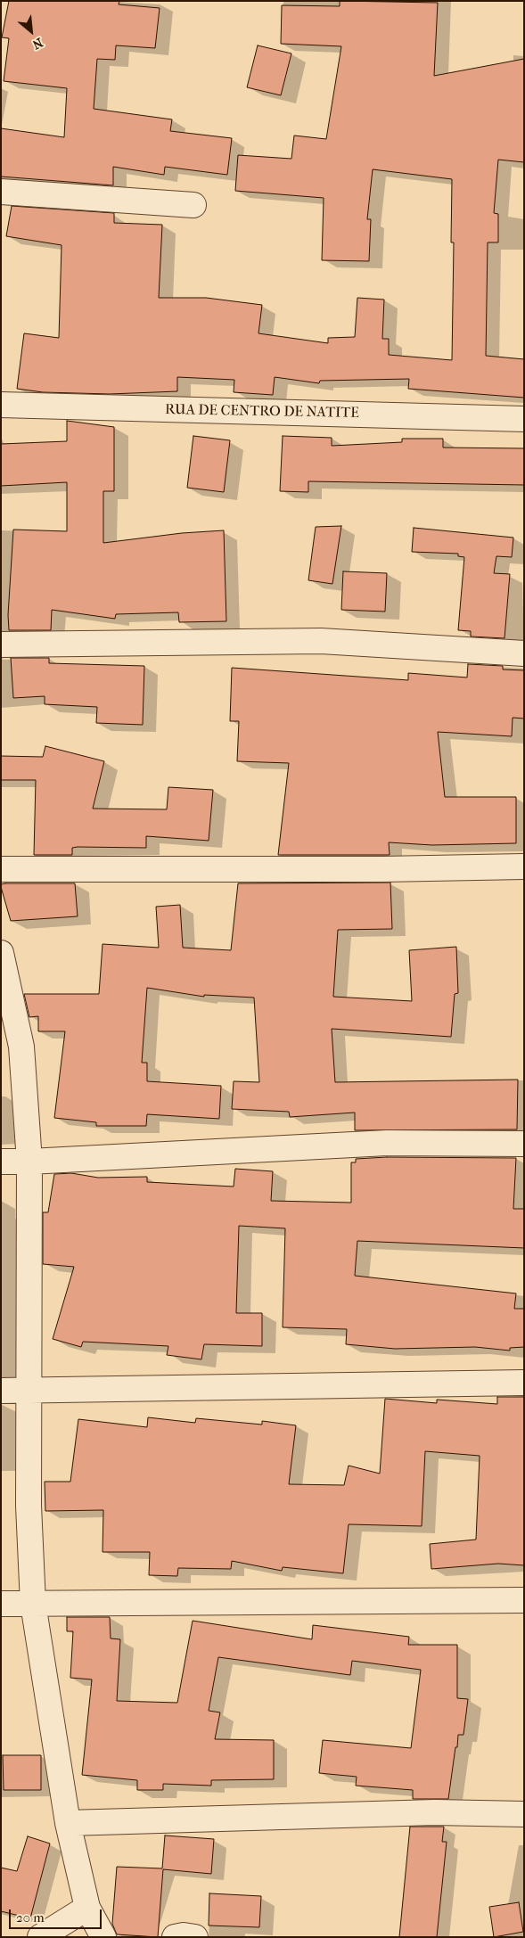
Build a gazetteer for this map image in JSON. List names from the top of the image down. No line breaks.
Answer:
{"streets":{"street":["RUA DE CENTRO DE NATITE"]},"scale_bar":"20 m","north":"bottom right"}
